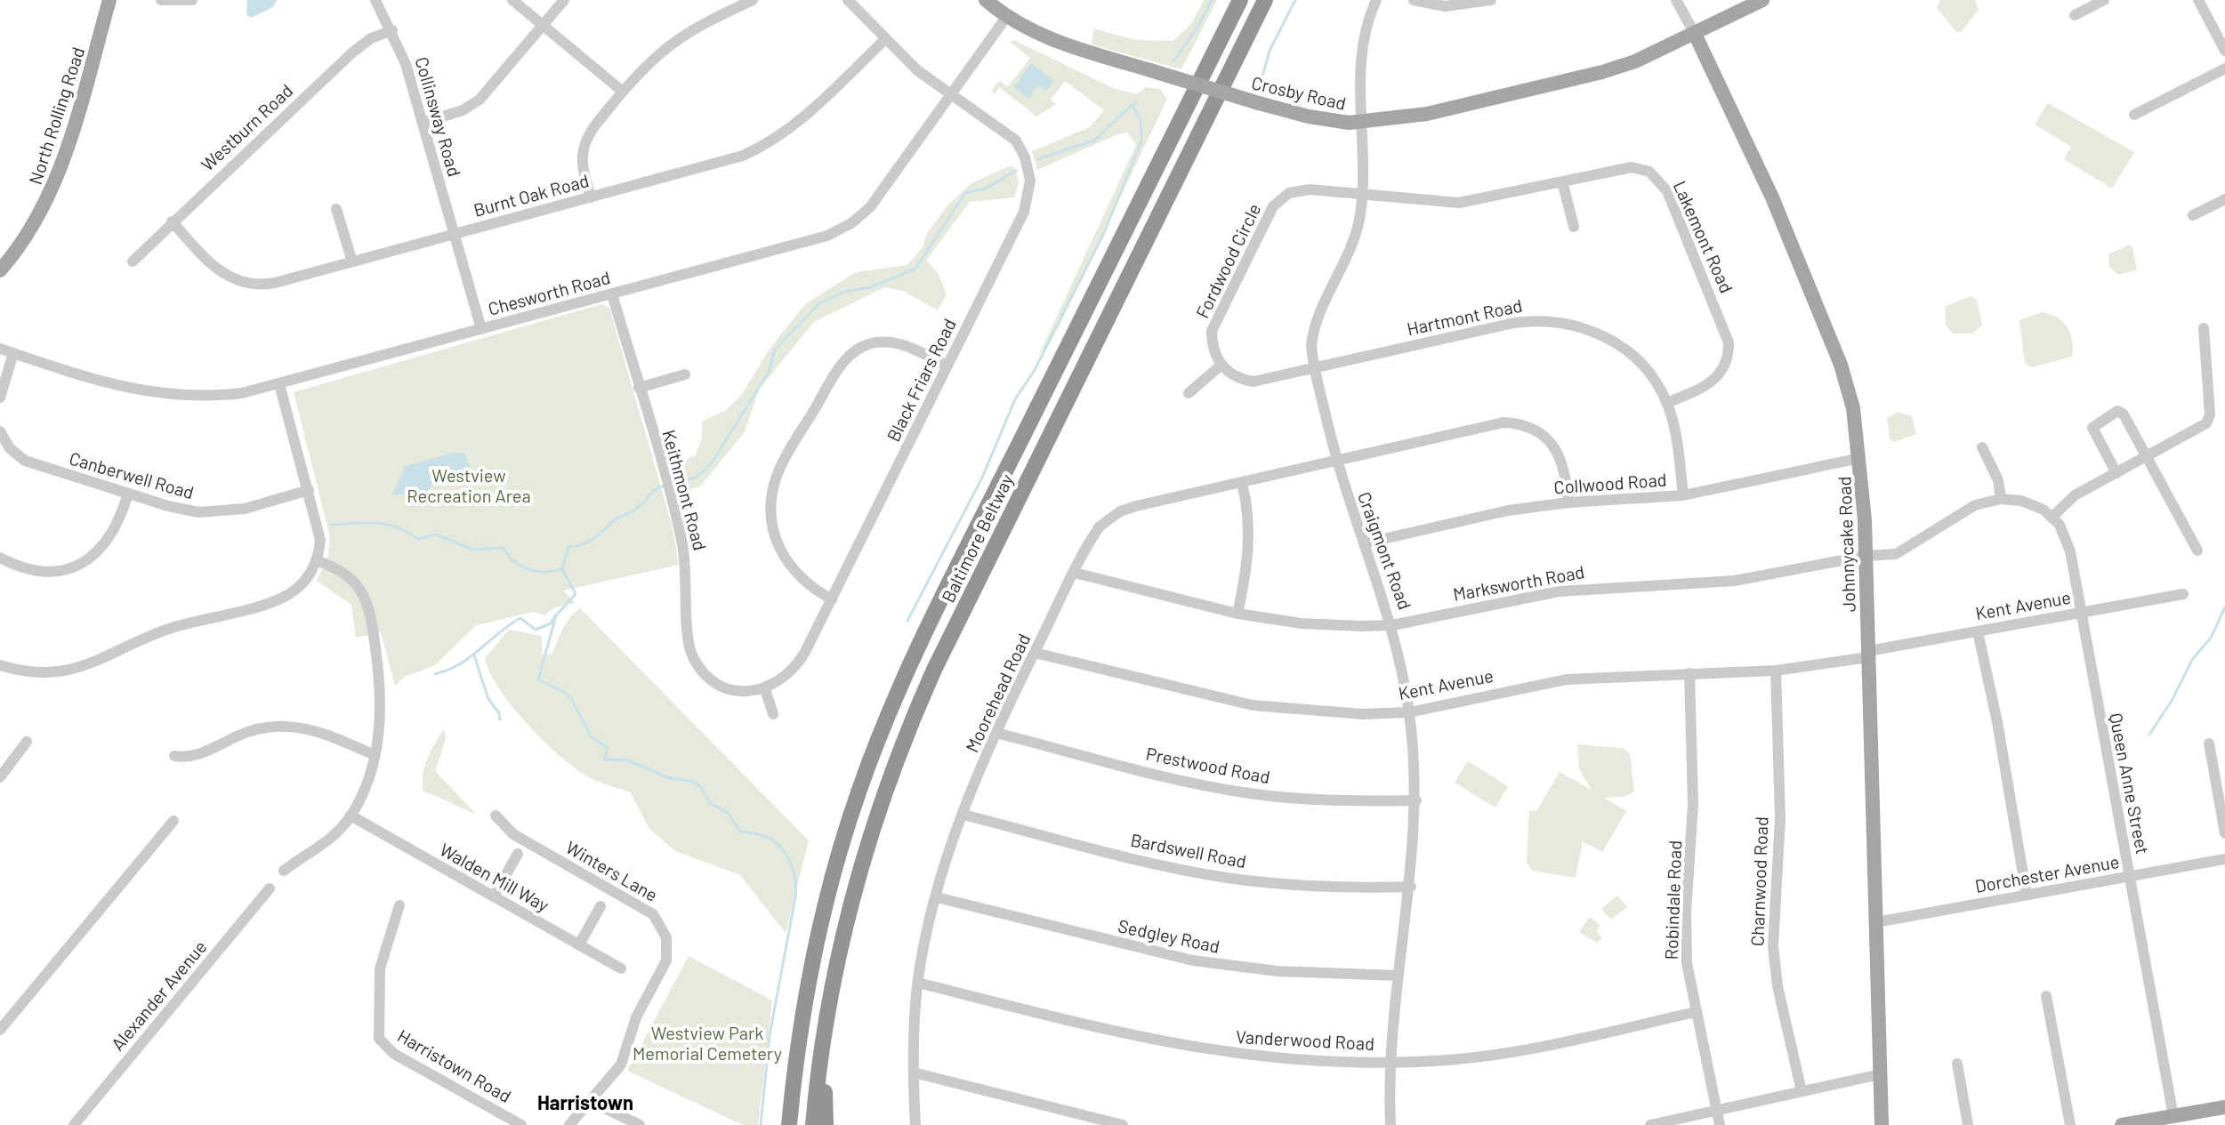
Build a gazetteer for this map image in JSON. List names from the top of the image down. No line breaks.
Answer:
{"streets":{"highway":["Baltimore Beltway"],"main road":["Crosby Road","North Rolling Road","Johnnycake Road"],"street":["Collinsway Road","Westburn Road","Burnt Oak Road","Lakemont Road","Fordwood Circle","Chesworth Road","Hartmont Road","Black Friars Road","Canberwell Road","Collwood Road","Keithmont Road","Craigmont Road","Marksworth Road","Kent Avenue","Moorehead Road","Prestwood Road","Queen Anne Street","Bardswell Road","Winters Lane","Dorchester Avenue","Walden Mill Way","Charnwood Road","Robindale Road","Sedgley Road","Alexander Avenue","Vanderwood Road","Harristown Road"]},"crossings":[["Crosby Road","Chesworth Road"],["Crosby Road","Johnnycake Road"],["Crosby Road","Craigmont Road"],["Collinsway Road","Westburn Road"],["Collinsway Road","Burnt Oak Road"],["Collinsway Road","Chesworth Road"],["Westburn Road","Burnt Oak Road"],["Burnt Oak Road","Black Friars Road"],["Lakemont Road","Fordwood Circle"],["Lakemont Road","Hartmont Road"],["Lakemont Road","Craigmont Road"],["Fordwood Circle","Craigmont Road"],["Chesworth Road","Black Friars Road"],["Chesworth Road","Keithmont Road"],["Hartmont Road","Collwood Road"],["Hartmont Road","Craigmont Road"],["Black Friars Road","Keithmont Road"],["Collwood Road","Johnnycake Road"],["Collwood Road","Craigmont Road"],["Collwood Road","Moorehead Road"],["Johnnycake Road","Marksworth Road"],["Johnnycake Road","Kent Avenue"],["Johnnycake Road","Dorchester Avenue"],["Craigmont Road","Marksworth Road"],["Craigmont Road","Kent Avenue"],["Craigmont Road","Moorehead Road"],["Craigmont Road","Prestwood Road"],["Craigmont Road","Bardswell Road"],["Craigmont Road","Sedgley Road"],["Craigmont Road","Vanderwood Road"],["Marksworth Road","Moorehead Road"],["Kent Avenue","Moorehead Road"],["Kent Avenue","Queen Anne Street"],["Kent Avenue","Charnwood Road"],["Kent Avenue","Robindale Road"],["Moorehead Road","Prestwood Road"],["Moorehead Road","Bardswell Road"],["Moorehead Road","Sedgley Road"],["Moorehead Road","Vanderwood Road"],["Queen Anne Street","Dorchester Avenue"],["Robindale Road","Vanderwood Road"]],"districts":["Harristown"],"parks":["Westview Recreation Area","Westview Park Memorial Cemetery"]}
